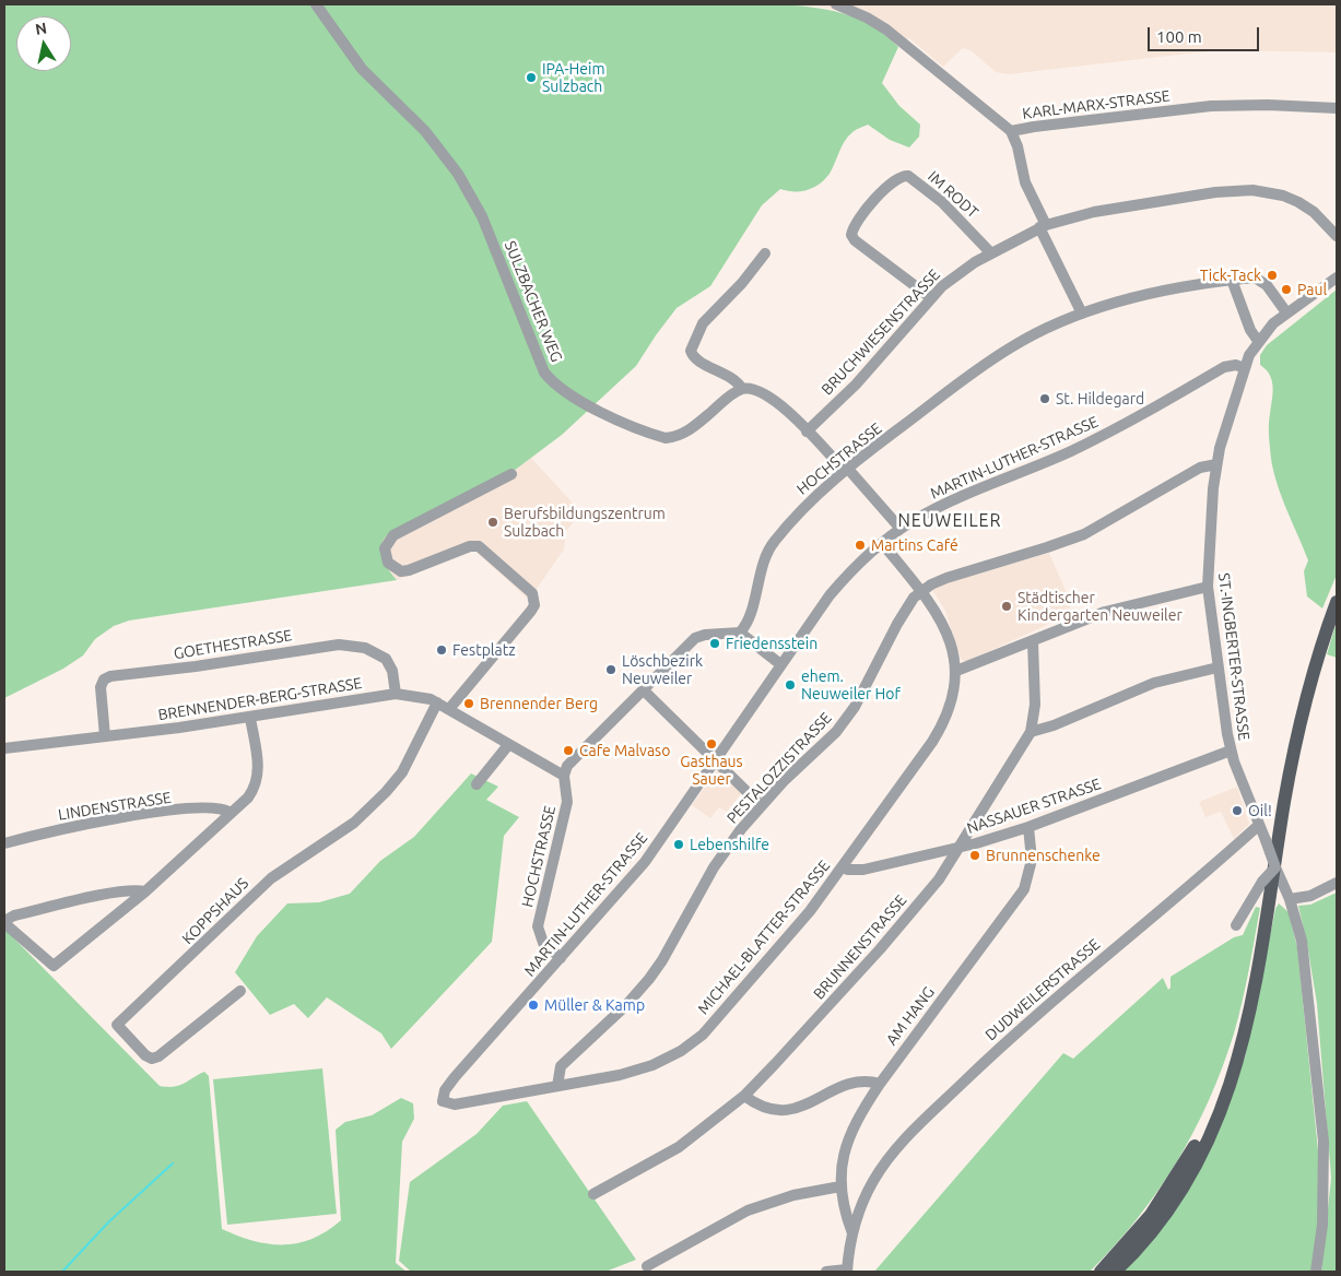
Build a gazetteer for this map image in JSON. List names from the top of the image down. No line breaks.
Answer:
{"streets":{"street":["KARL-MARX-STRASSE","IM RODT","SULZBACHER WEG","BRUCHWIESENSTRASSE","MARTIN-LUTHER-STRASSE","HOCHSTRASSE","GOETHESTRASSE","ST.-INGBERTER-STRASSE","BRENNENDER-BERG-STRASSE","PESTALOZZISTRASSE","LINDENSTRASSE","NASSAUER STRASSE","KOPPSHAUS","MICHAEL-BLATTER-STRASSE","BRUNNENSTRASSE","DUDWEILERSTRASSE","AM HANG"]},"crossings":[["IM RODT","BRUCHWIESENSTRASSE"],["MARTIN-LUTHER-STRASSE","HOCHSTRASSE"],["MARTIN-LUTHER-STRASSE","ST.-INGBERTER-STRASSE"],["MARTIN-LUTHER-STRASSE","MICHAEL-BLATTER-STRASSE"],["HOCHSTRASSE","ST.-INGBERTER-STRASSE"],["HOCHSTRASSE","BRENNENDER-BERG-STRASSE"],["GOETHESTRASSE","BRENNENDER-BERG-STRASSE"],["ST.-INGBERTER-STRASSE","PESTALOZZISTRASSE"],["ST.-INGBERTER-STRASSE","NASSAUER STRASSE"],["ST.-INGBERTER-STRASSE","DUDWEILERSTRASSE"],["BRENNENDER-BERG-STRASSE","KOPPSHAUS"],["PESTALOZZISTRASSE","MICHAEL-BLATTER-STRASSE"],["NASSAUER STRASSE","MICHAEL-BLATTER-STRASSE"],["NASSAUER STRASSE","BRUNNENSTRASSE"],["NASSAUER STRASSE","AM HANG"],["DUDWEILERSTRASSE","AM HANG"]],"districts":["NEUWEILER"],"places":["IPA-Heim Sulzbach","Tick-Tack","Paul","St. Hildegard","Berufsbildungszentrum Sulzbach","Martins Café","Städtischer Kindergarten Neuweiler","Friedensstein","Festplatz","Löschbezirk Neuweiler","ehem. Neuweiler Hof","Brennender Berg","Gasthaus Sauer","Cafe Malvaso","Oil!","Lebenshilfe","Brunnenschenke","Müller & Kamp"],"scale_bar":"100 m","north":"top"}
